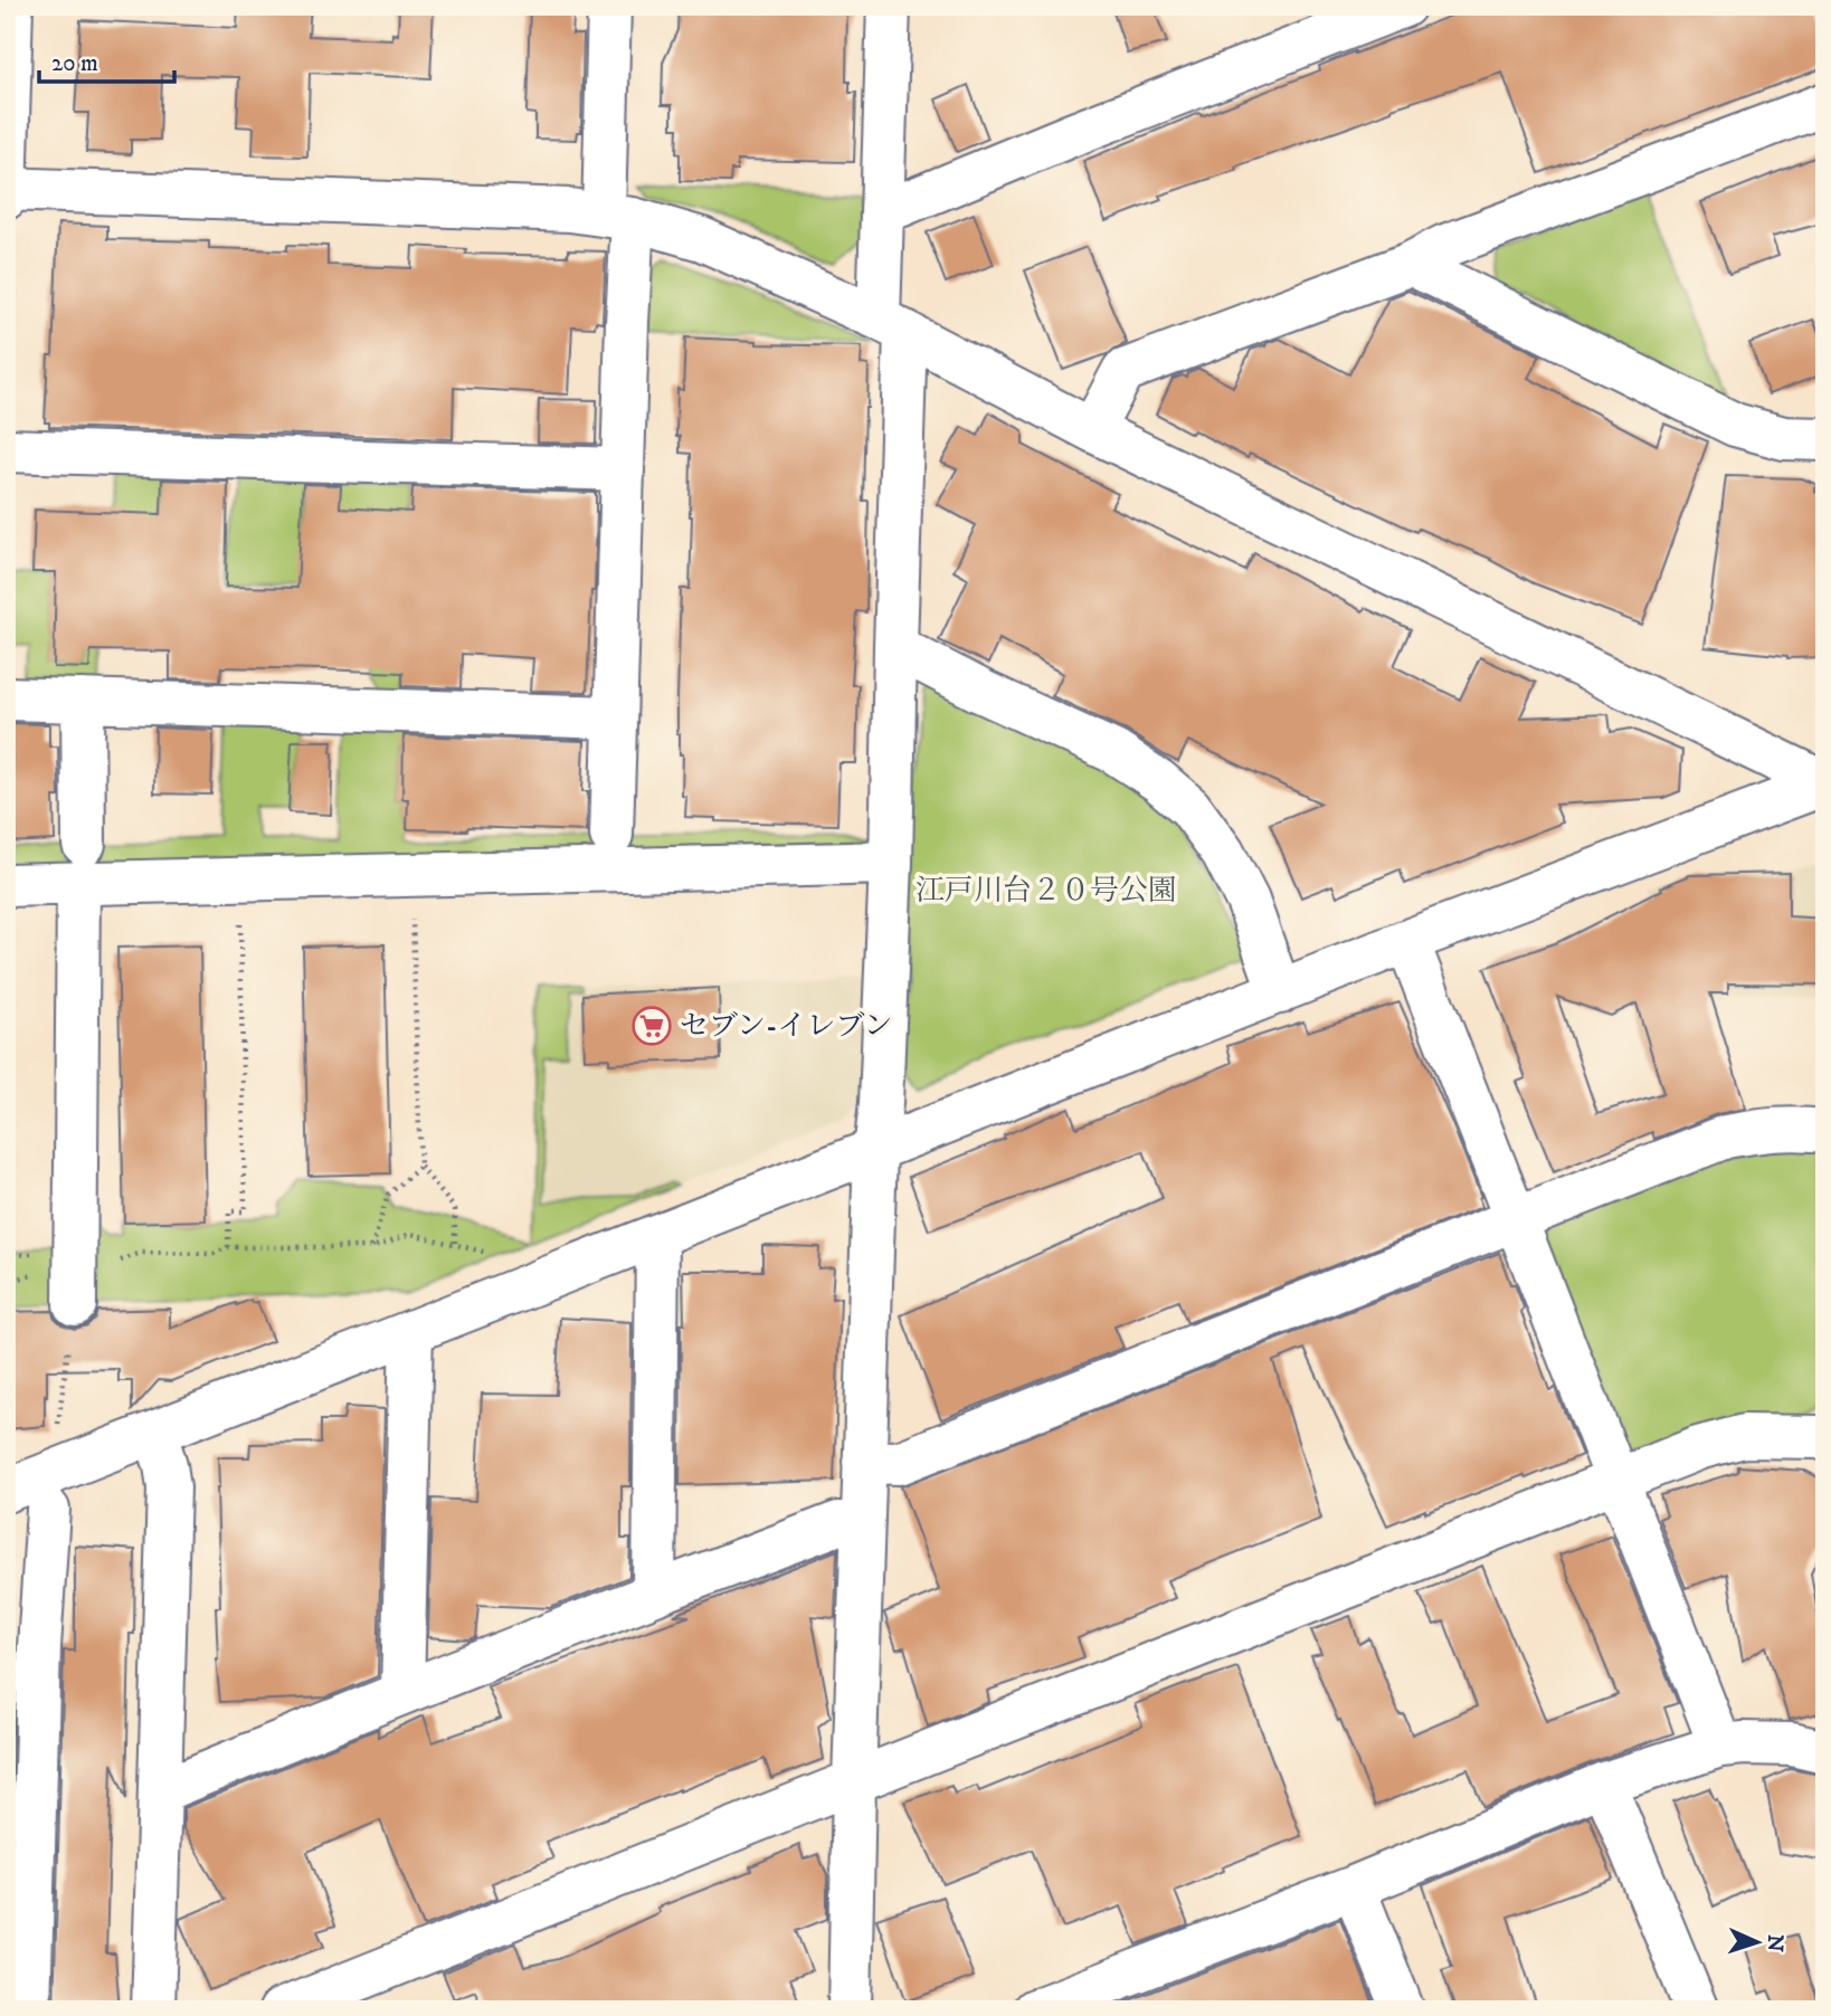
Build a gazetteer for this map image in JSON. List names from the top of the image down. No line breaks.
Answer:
{"parks":["江戸川台２０号公園"],"places":{"supermarket":["セブン-イレブン"]},"scale_bar":"20 m","north":"right"}
